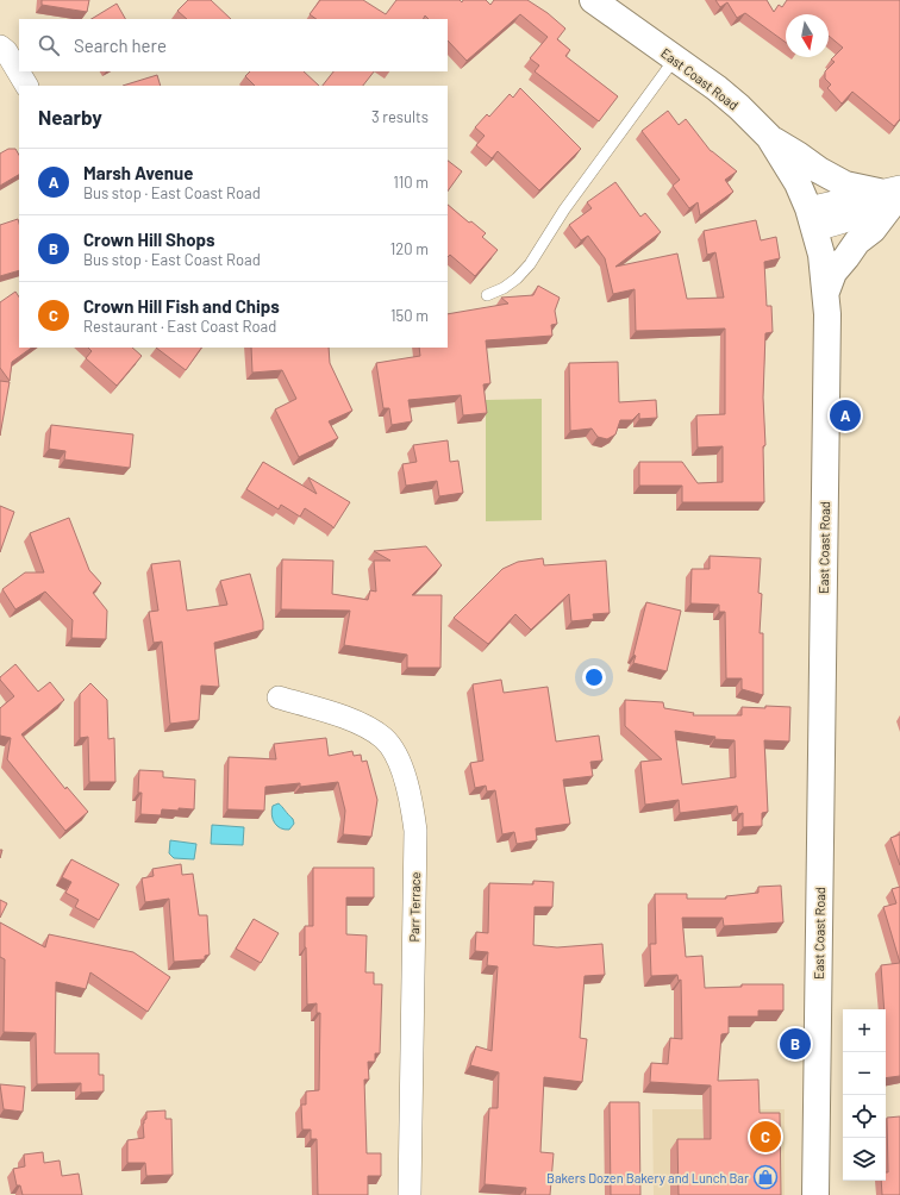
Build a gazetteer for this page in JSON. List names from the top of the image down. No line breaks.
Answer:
{"streets":{"main road":["East Coast Road"],"street":["Parr Terrace"]},"places":{"shop":["Bakers Dozen Bakery and Lunch Bar"]},"north":"bottom","page":{"search":"Search here","heading":["Nearby","3 results"],"list":[{"mark":"A","name":"Marsh Avenue","note":"Bus stop · East Coast Road","value":"110 m"},{"mark":"B","name":"Crown Hill Shops","note":"Bus stop · East Coast Road","value":"120 m"},{"mark":"C","name":"Crown Hill Fish and Chips","note":"Restaurant · East Coast Road","value":"150 m"}],"pins":["A","B","C"],"map_buttons":["+","−"]}}
